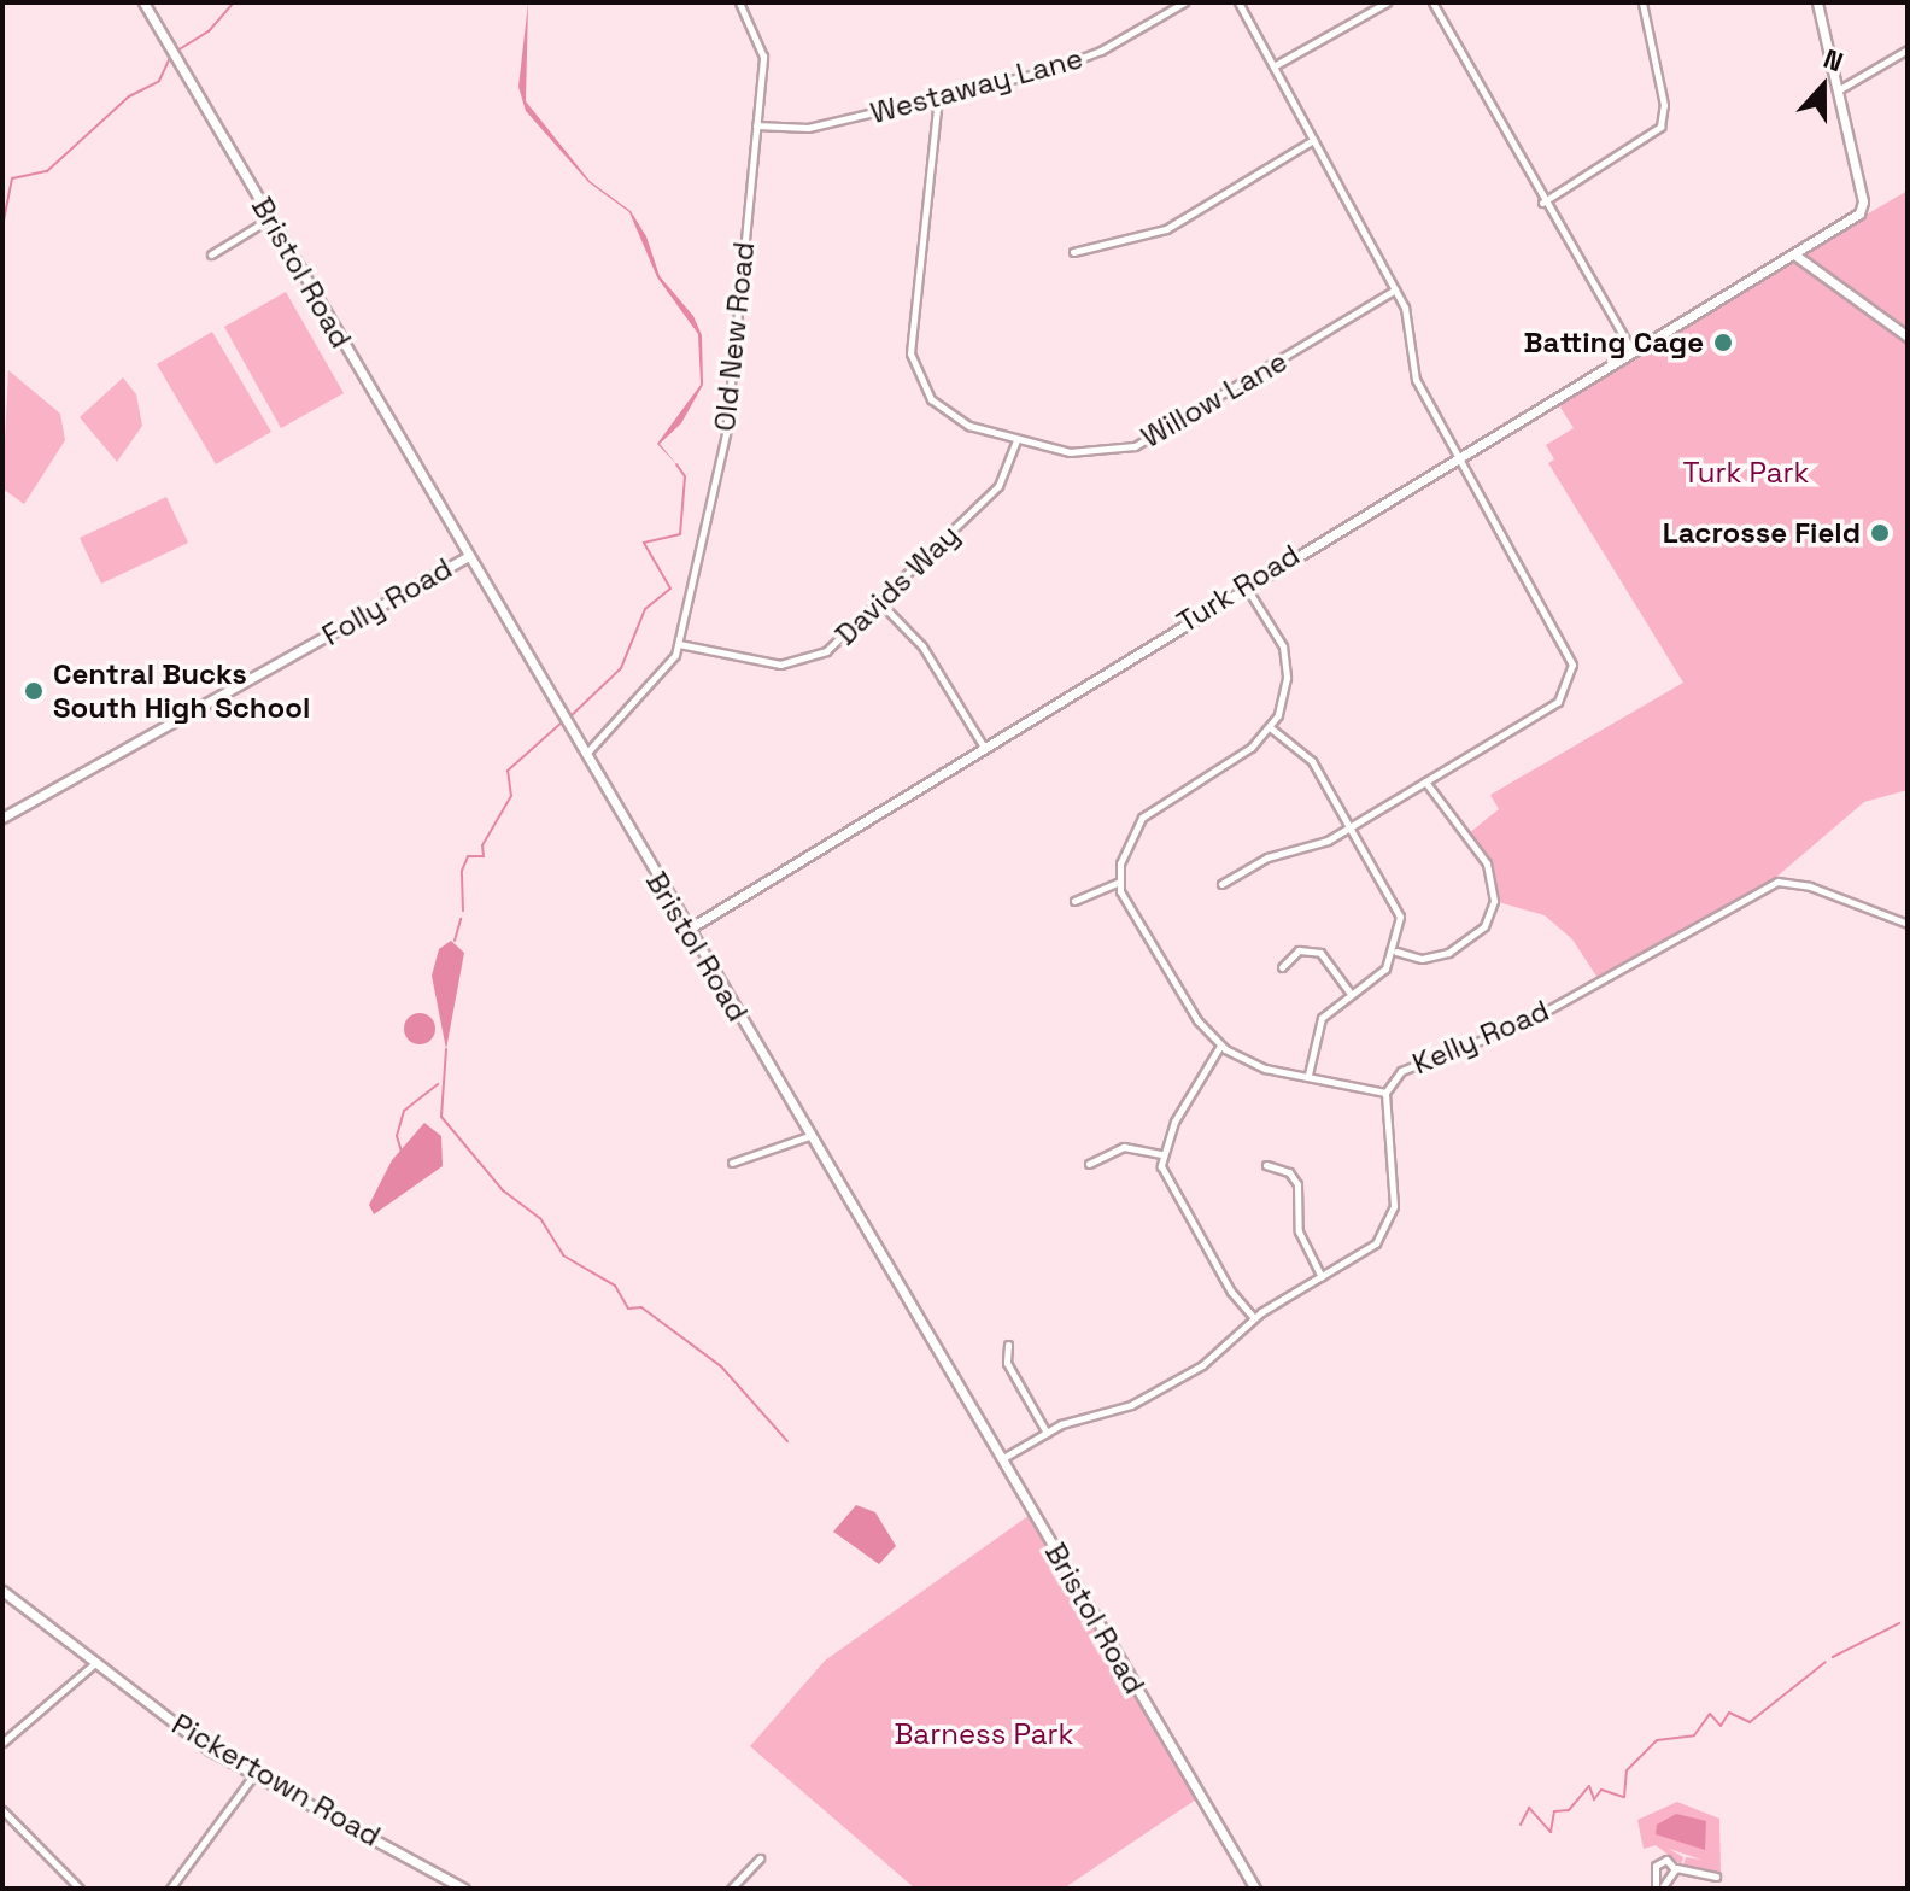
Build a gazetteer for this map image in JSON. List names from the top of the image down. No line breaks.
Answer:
{"streets":{"street":["Westaway Lane","Bristol Road","Old New Road","Willow Lane","Davids Way","Turk Road","Folly Road","Kelly Road","Pickertown Road"]},"crossings":[["Westaway Lane","Old New Road"],["Westaway Lane","Willow Lane"],["Bristol Road","Old New Road"],["Bristol Road","Turk Road"],["Bristol Road","Folly Road"],["Bristol Road","Kelly Road"],["Old New Road","Davids Way"],["Willow Lane","Davids Way"]],"parks":["Turk Park","Barness Park"],"places":["Batting Cage","Lacrosse Field","Central Bucks South High School"],"north":"top"}
